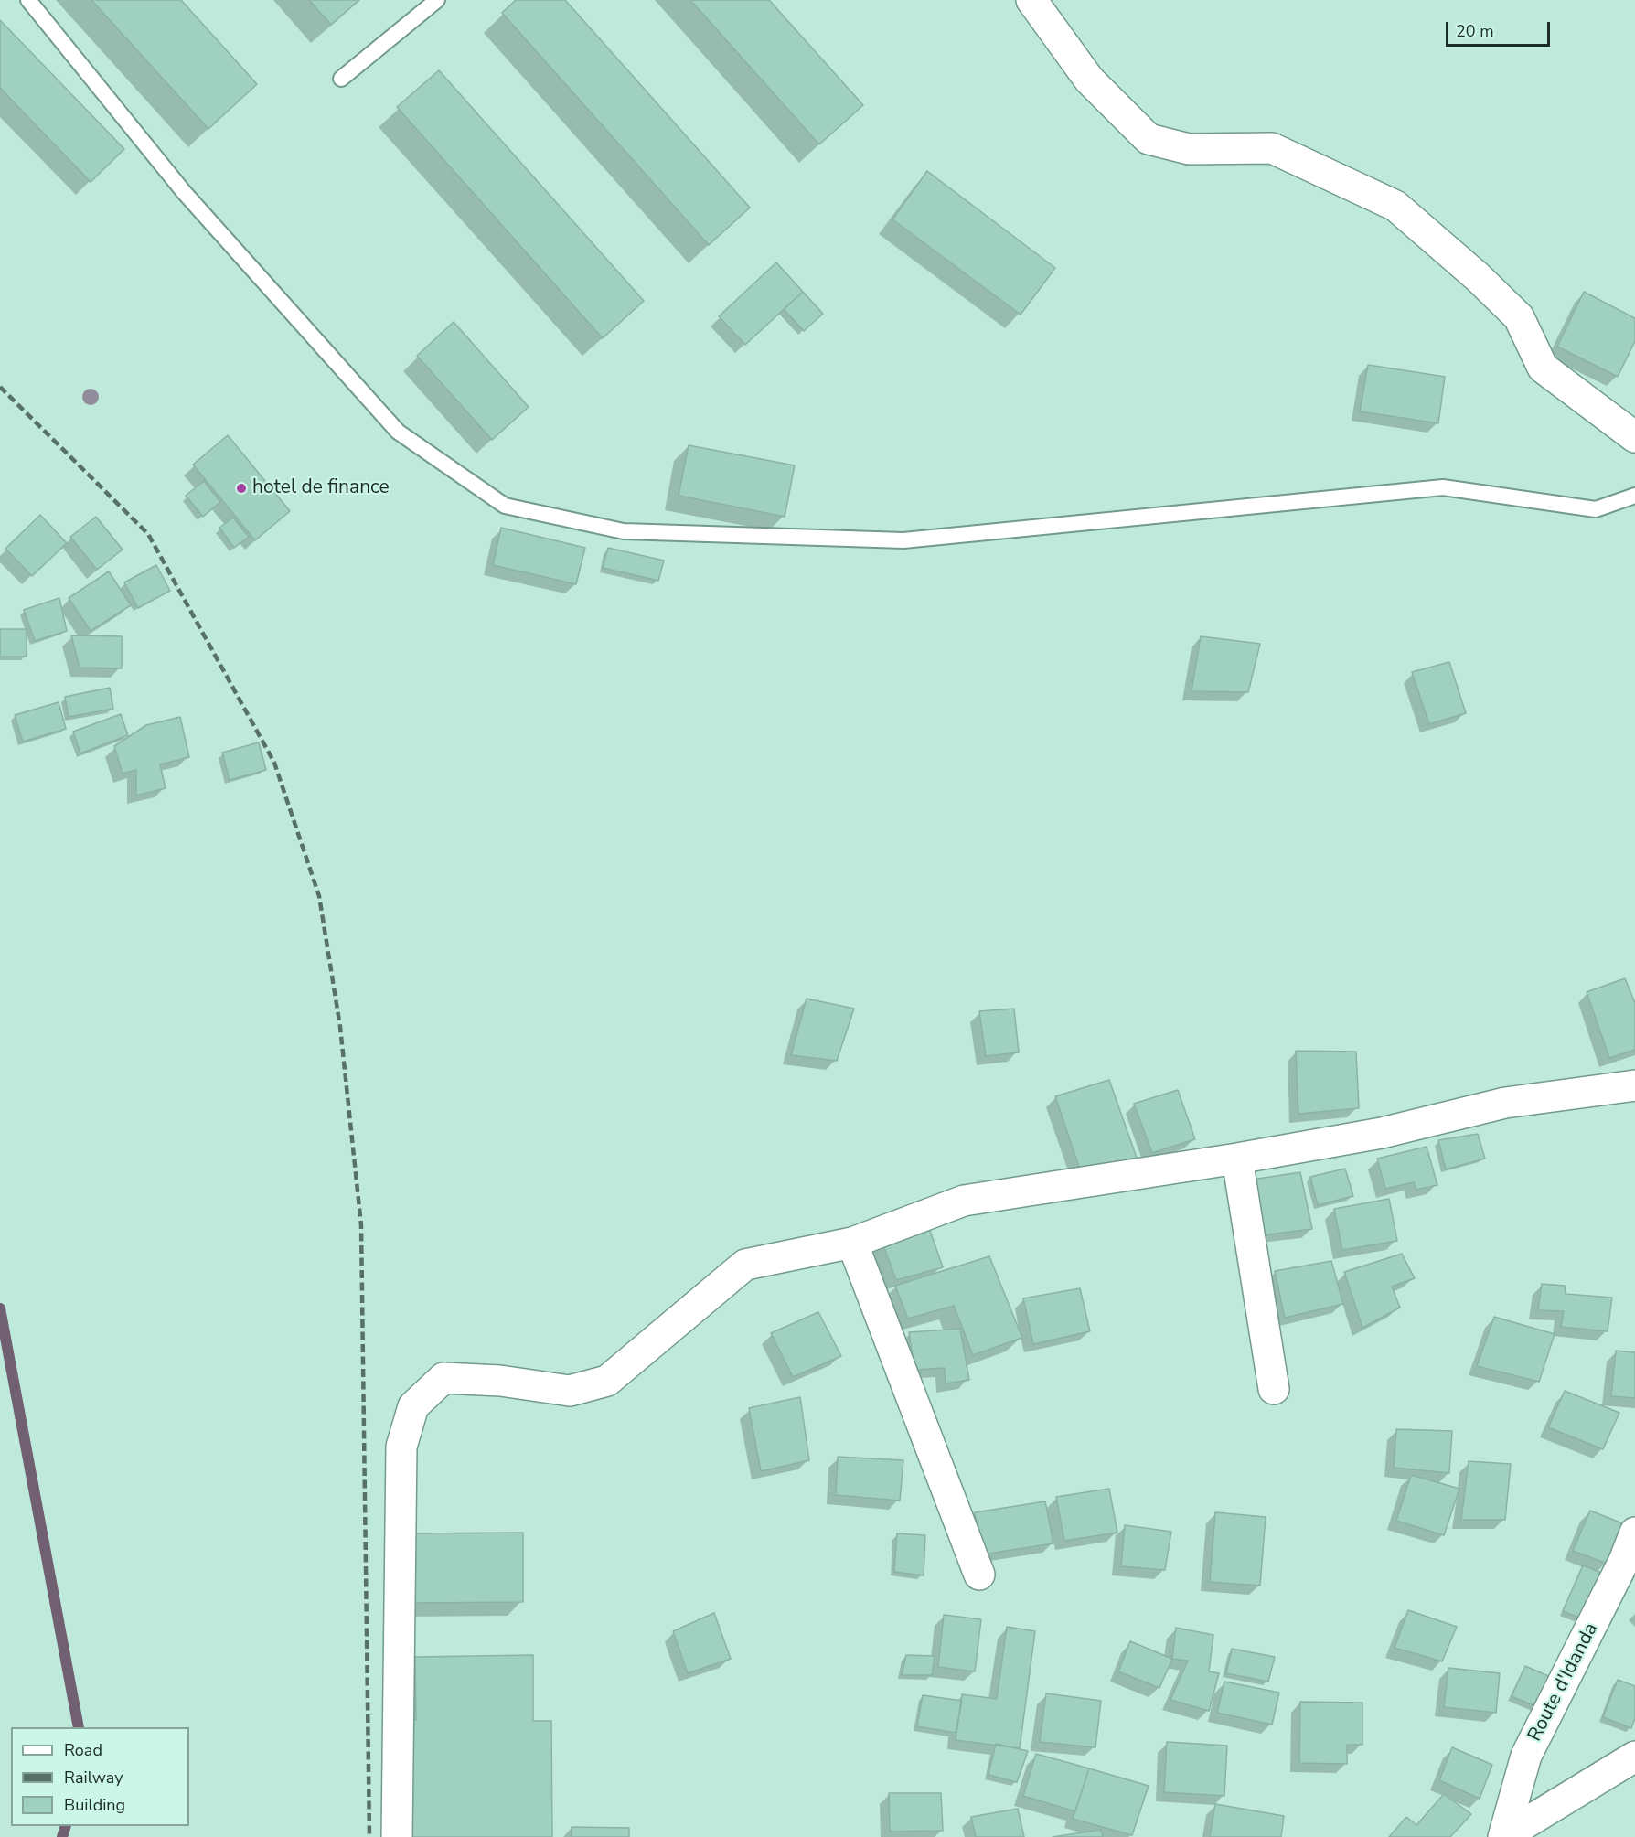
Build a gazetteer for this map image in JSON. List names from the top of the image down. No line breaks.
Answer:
{"streets":{"street":["Route d'Idanda"]},"places":["hotel de finance"],"legend":["Road","Railway","Building"],"scale_bar":"20 m"}
